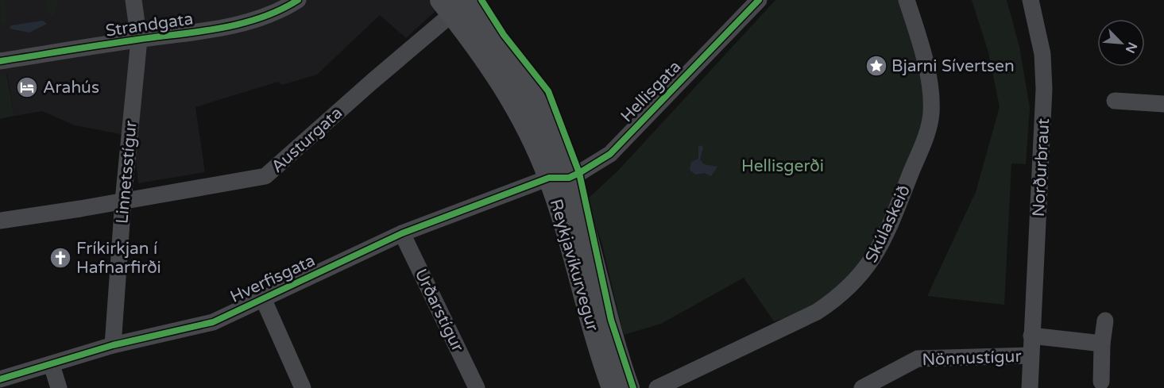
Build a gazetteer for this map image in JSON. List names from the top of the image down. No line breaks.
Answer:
{"streets":{"main road":["Reykjavíkurvegur"],"street":["Strandgata","Hellisgata","Austurgata","Norðurbraut","Linnetsstígur","Skúlaskeið","Hverfisgata","Urðarstígur","Nönnustígur"]},"crossings":[["Strandgata","Linnetsstígur"],["Hellisgata","Reykjavíkurvegur"],["Hellisgata","Hverfisgata"],["Austurgata","Linnetsstígur"],["Austurgata","Reykjavíkurvegur"],["Norðurbraut","Nönnustígur"],["Linnetsstígur","Hverfisgata"],["Reykjavíkurvegur","Hverfisgata"],["Hverfisgata","Urðarstígur"]],"parks":["Hellisgerði"],"places":{"place":["Bjarni Sívertsen"],"hotel":["Arahús"],"church":["Fríkirkjan í Hafnarfirði"]},"north":"bottom right"}
